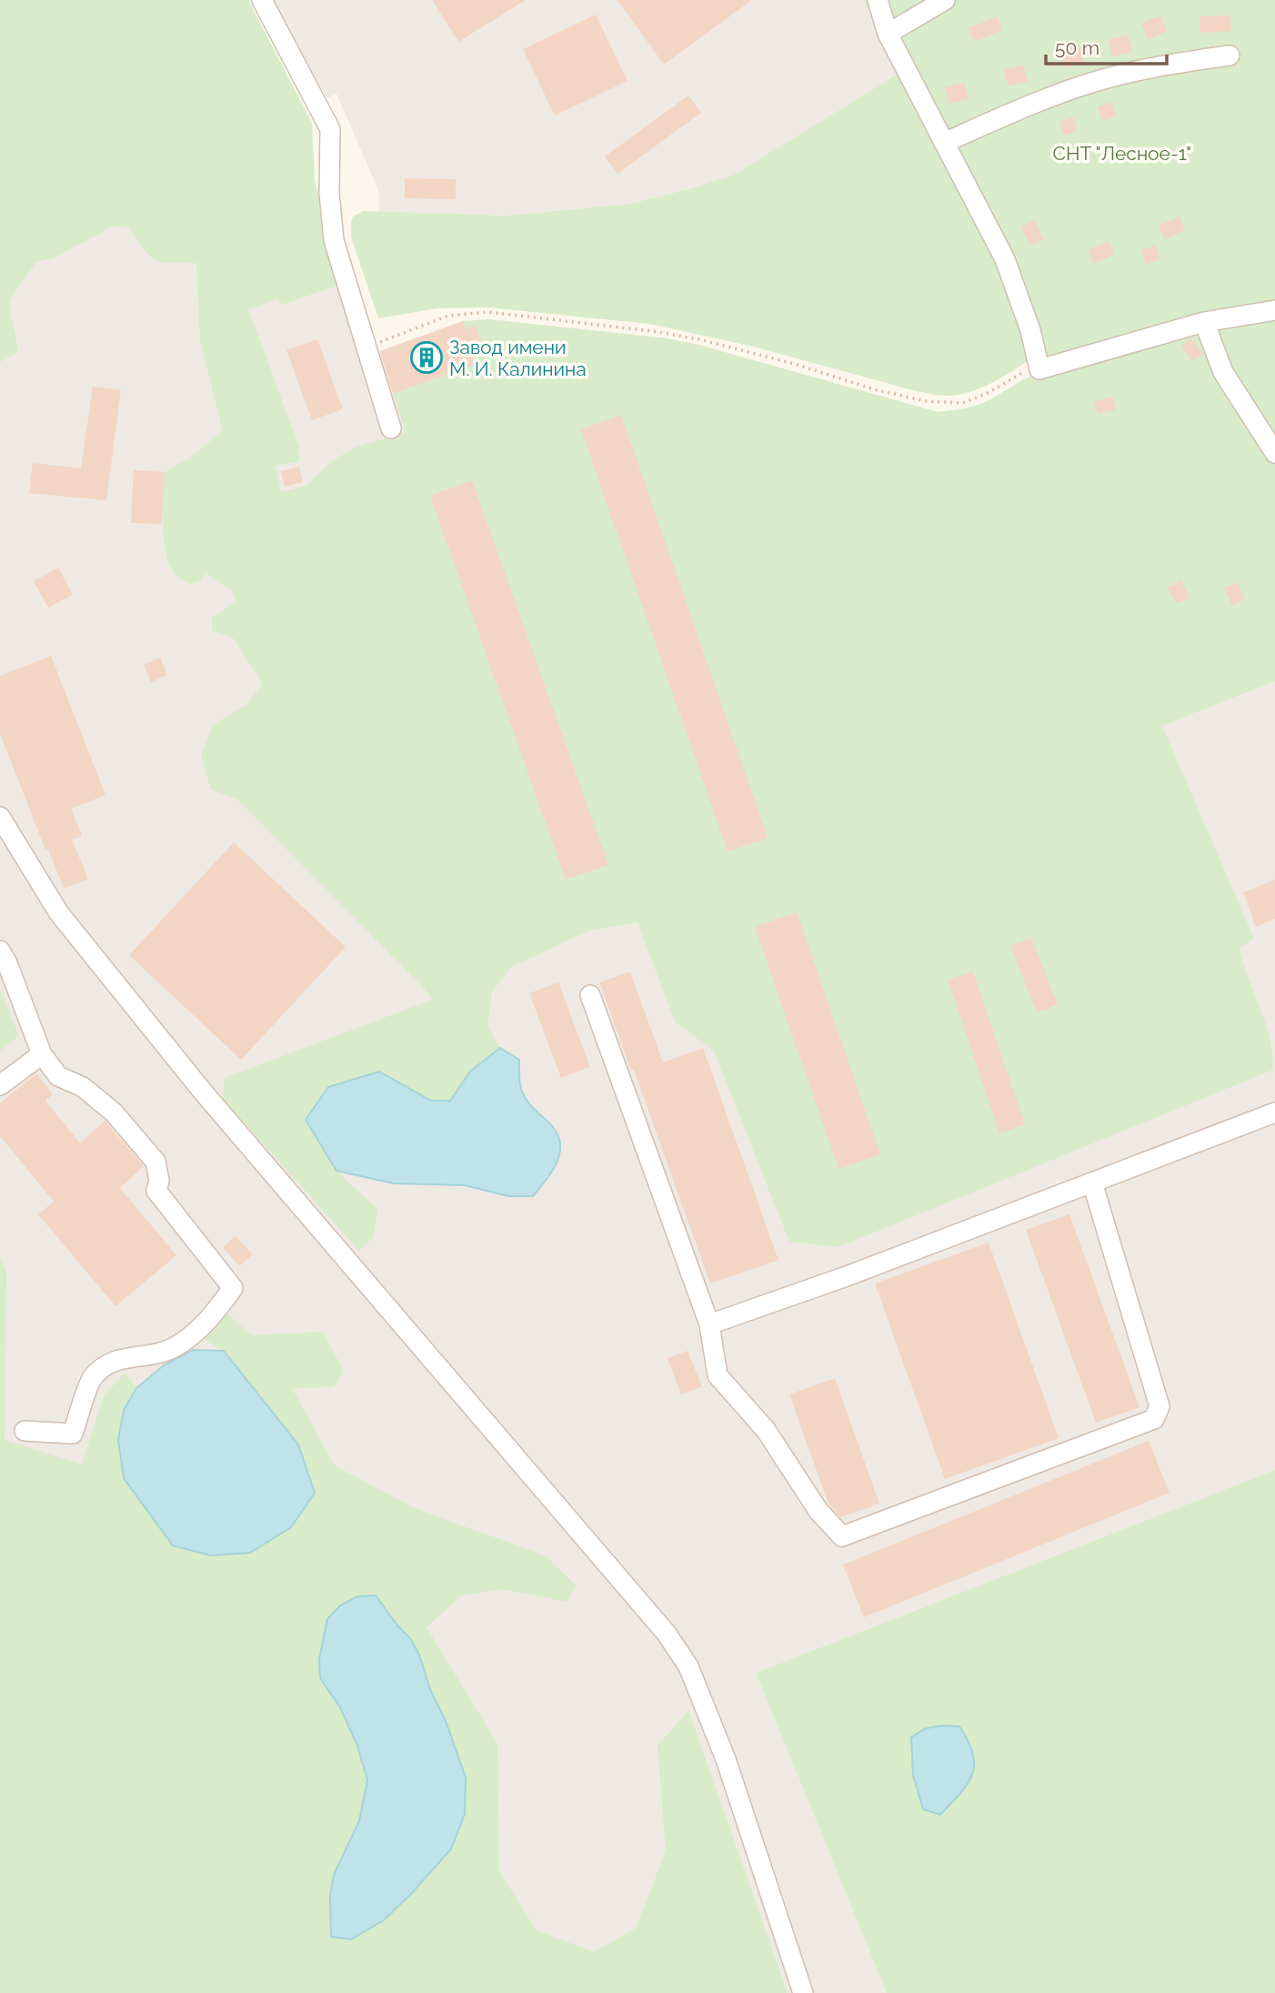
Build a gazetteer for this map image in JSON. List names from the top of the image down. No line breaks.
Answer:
{"parks":["СНТ \"Лесное-1\""],"places":{"building":["Завод имени М. И. Калинина"]},"scale_bar":"50 m"}
